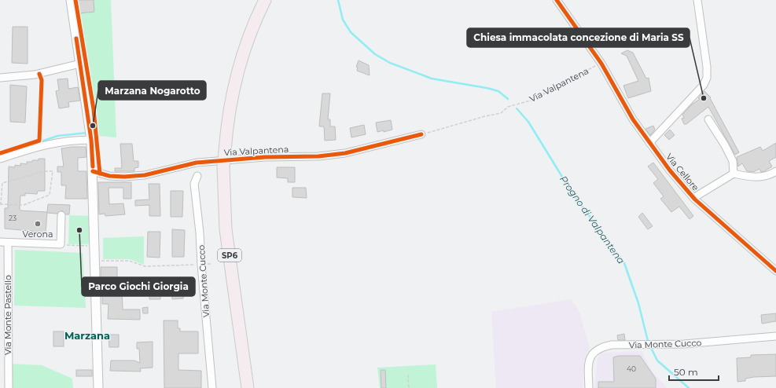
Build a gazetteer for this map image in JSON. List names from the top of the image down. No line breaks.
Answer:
{"streets":{"highway":["SP6"],"street":["Via Valpantena","Via Cellore","Via Monte Cucco","Via Monte Pastello"]},"crossings":[["Via Valpantena","Via Cellore"]],"districts":["Marzana"],"water":["Progno di Valpantena"],"places":["Chiesa immacolata concezione di Maria SS","Marzana Nogarotto","Verona","Parco Giochi Giorgia"],"house_numbers":["23","40"],"scale_bar":"50 m"}
